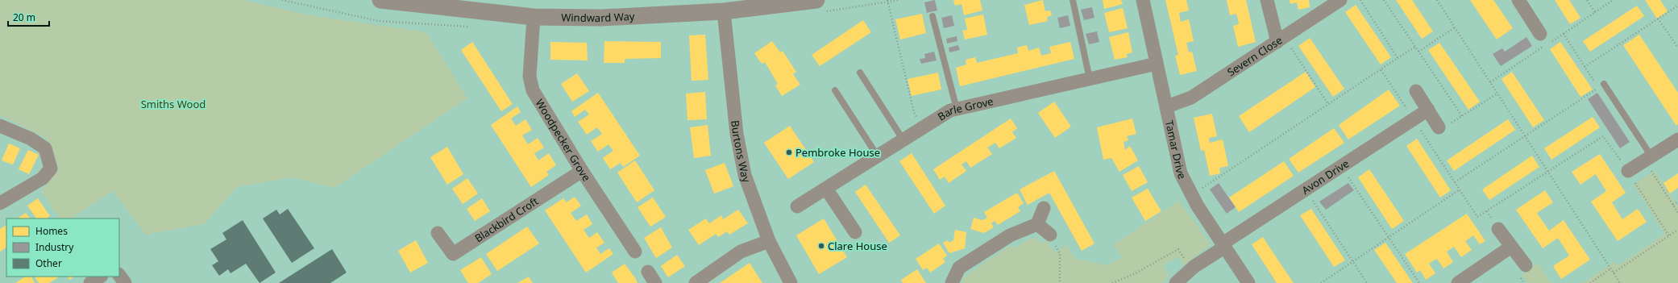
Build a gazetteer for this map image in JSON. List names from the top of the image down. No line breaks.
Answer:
{"streets":{"street":["Windward Way","Severn Close","Barle Grove","Woodpecker Grove","Tamar Drive","Burtons Way","Avon Drive","Blackbird Croft"]},"crossings":[["Windward Way","Woodpecker Grove"],["Windward Way","Burtons Way"],["Severn Close","Tamar Drive"],["Barle Grove","Tamar Drive"],["Woodpecker Grove","Blackbird Croft"],["Tamar Drive","Avon Drive"]],"parks":["Smiths Wood"],"places":["Pembroke House","Clare House"],"legend":["Homes","Industry","Other"],"scale_bar":"20 m"}
